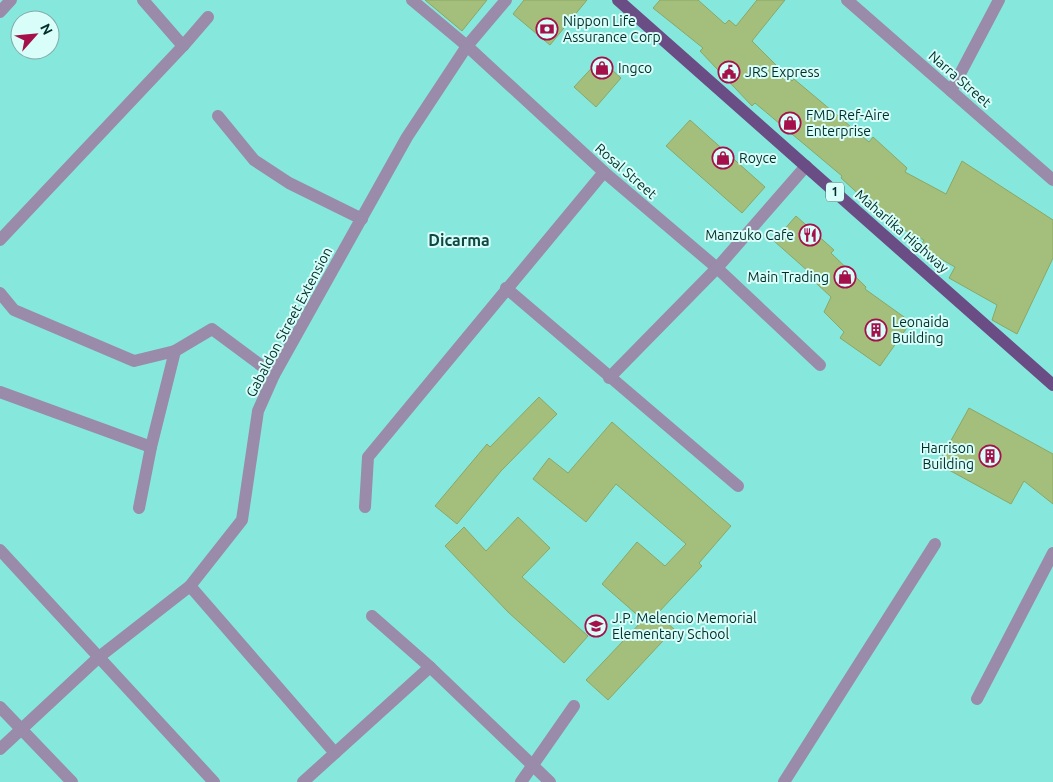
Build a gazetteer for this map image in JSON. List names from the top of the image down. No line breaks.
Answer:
{"streets":{"main road":["1","Maharlika Highway"],"street":["Narra Street","Rosal Street","Gabaldon Street Extension"]},"crossings":[["Rosal Street","Gabaldon Street Extension"]],"districts":["Dicarma"],"places":{"bank":["Nippon Life Assurance Corp"],"shop":["Ingco","FMD Ref-Aire Enterprise","Royce","Main Trading"],"public building":["JRS Express"],"restaurant":["Manzuko Cafe"],"building":["Leonaida Building","Harrison Building"],"school or university":["J.P. Melencio Memorial Elementary School"]},"north":"top right"}
